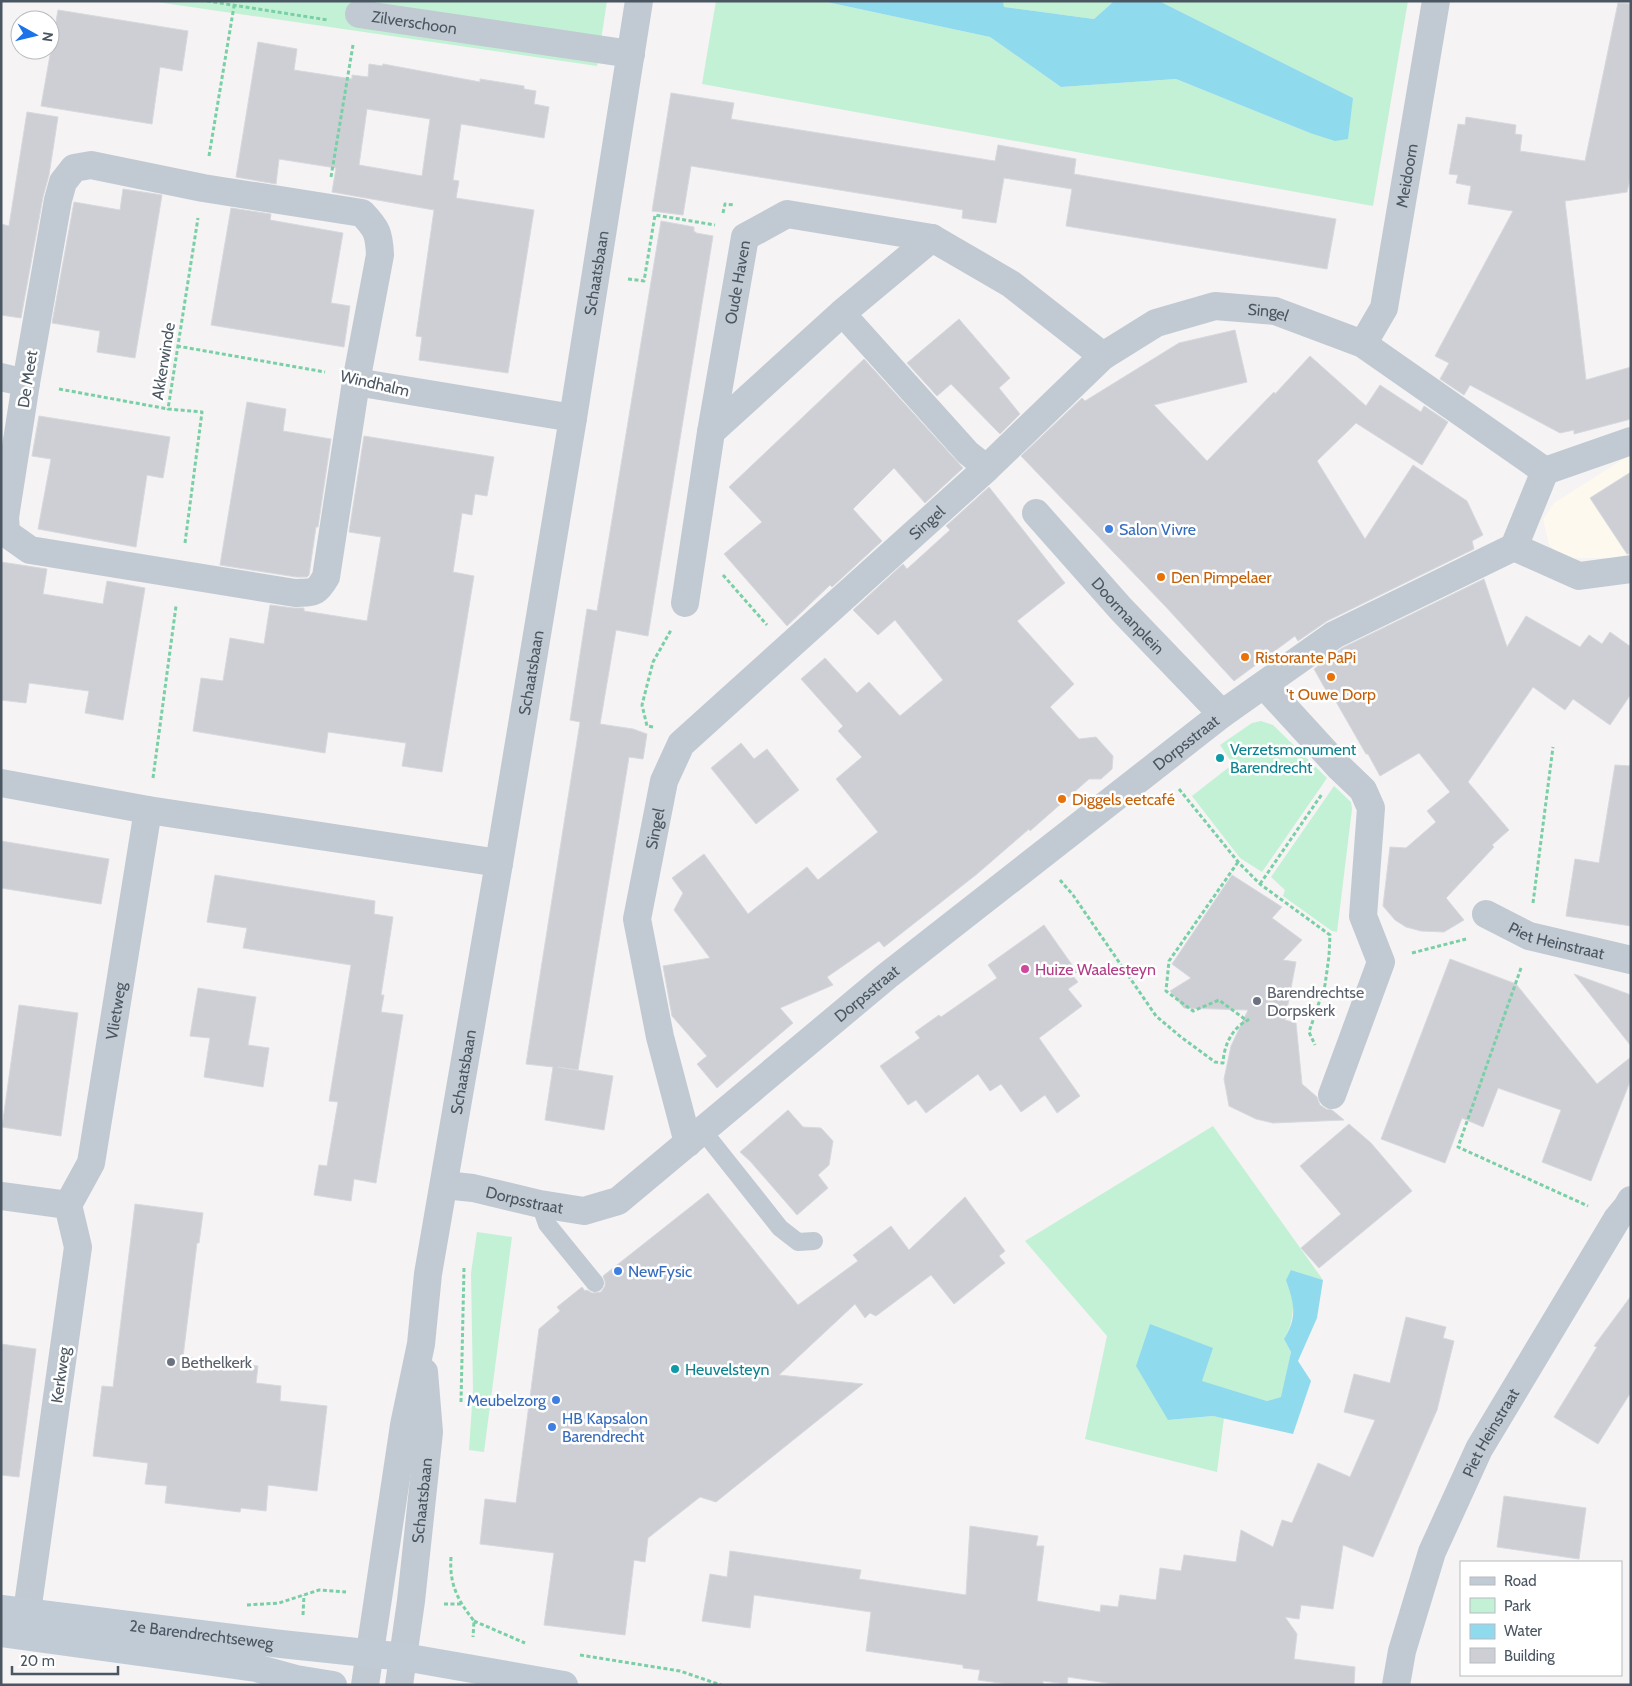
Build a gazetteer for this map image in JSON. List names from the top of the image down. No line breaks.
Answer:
{"streets":{"main road":["2e Barendrechtseweg"],"street":["Zilverschoon","Meidoorn","Schaatsbaan","Oude Haven","Singel","De Meet","Windhalm","Doormanplein","Dorpsstraat","Piet Heinstraat","Vlietweg","Kerkweg"],"path":["Akkerwinde"]},"crossings":[["Zilverschoon","Schaatsbaan"],["Zilverschoon","Akkerwinde"],["Meidoorn","Singel"],["Schaatsbaan","Windhalm"],["Schaatsbaan","Dorpsstraat"],["Schaatsbaan","2e Barendrechtseweg"],["Oude Haven","Singel"],["Singel","Dorpsstraat"],["Akkerwinde","De Meet"],["Akkerwinde","Windhalm"],["Akkerwinde","Vlietweg"],["De Meet","Windhalm"],["Doormanplein","Dorpsstraat"],["Vlietweg","Kerkweg"],["Kerkweg","2e Barendrechtseweg"]],"places":["Salon Vivre","Den Pimpelaer","Ristorante PaPi","'t Ouwe Dorp","Verzetsmonument Barendrecht","Diggels eetcafé","Huize Waalesteyn","Barendrechtse Dorpskerk","NewFysic","Bethelkerk","Heuvelsteyn","Meubelzorg","HB Kapsalon Barendrecht"],"legend":["Road","Park","Water","Building"],"scale_bar":"20 m","north":"right"}
